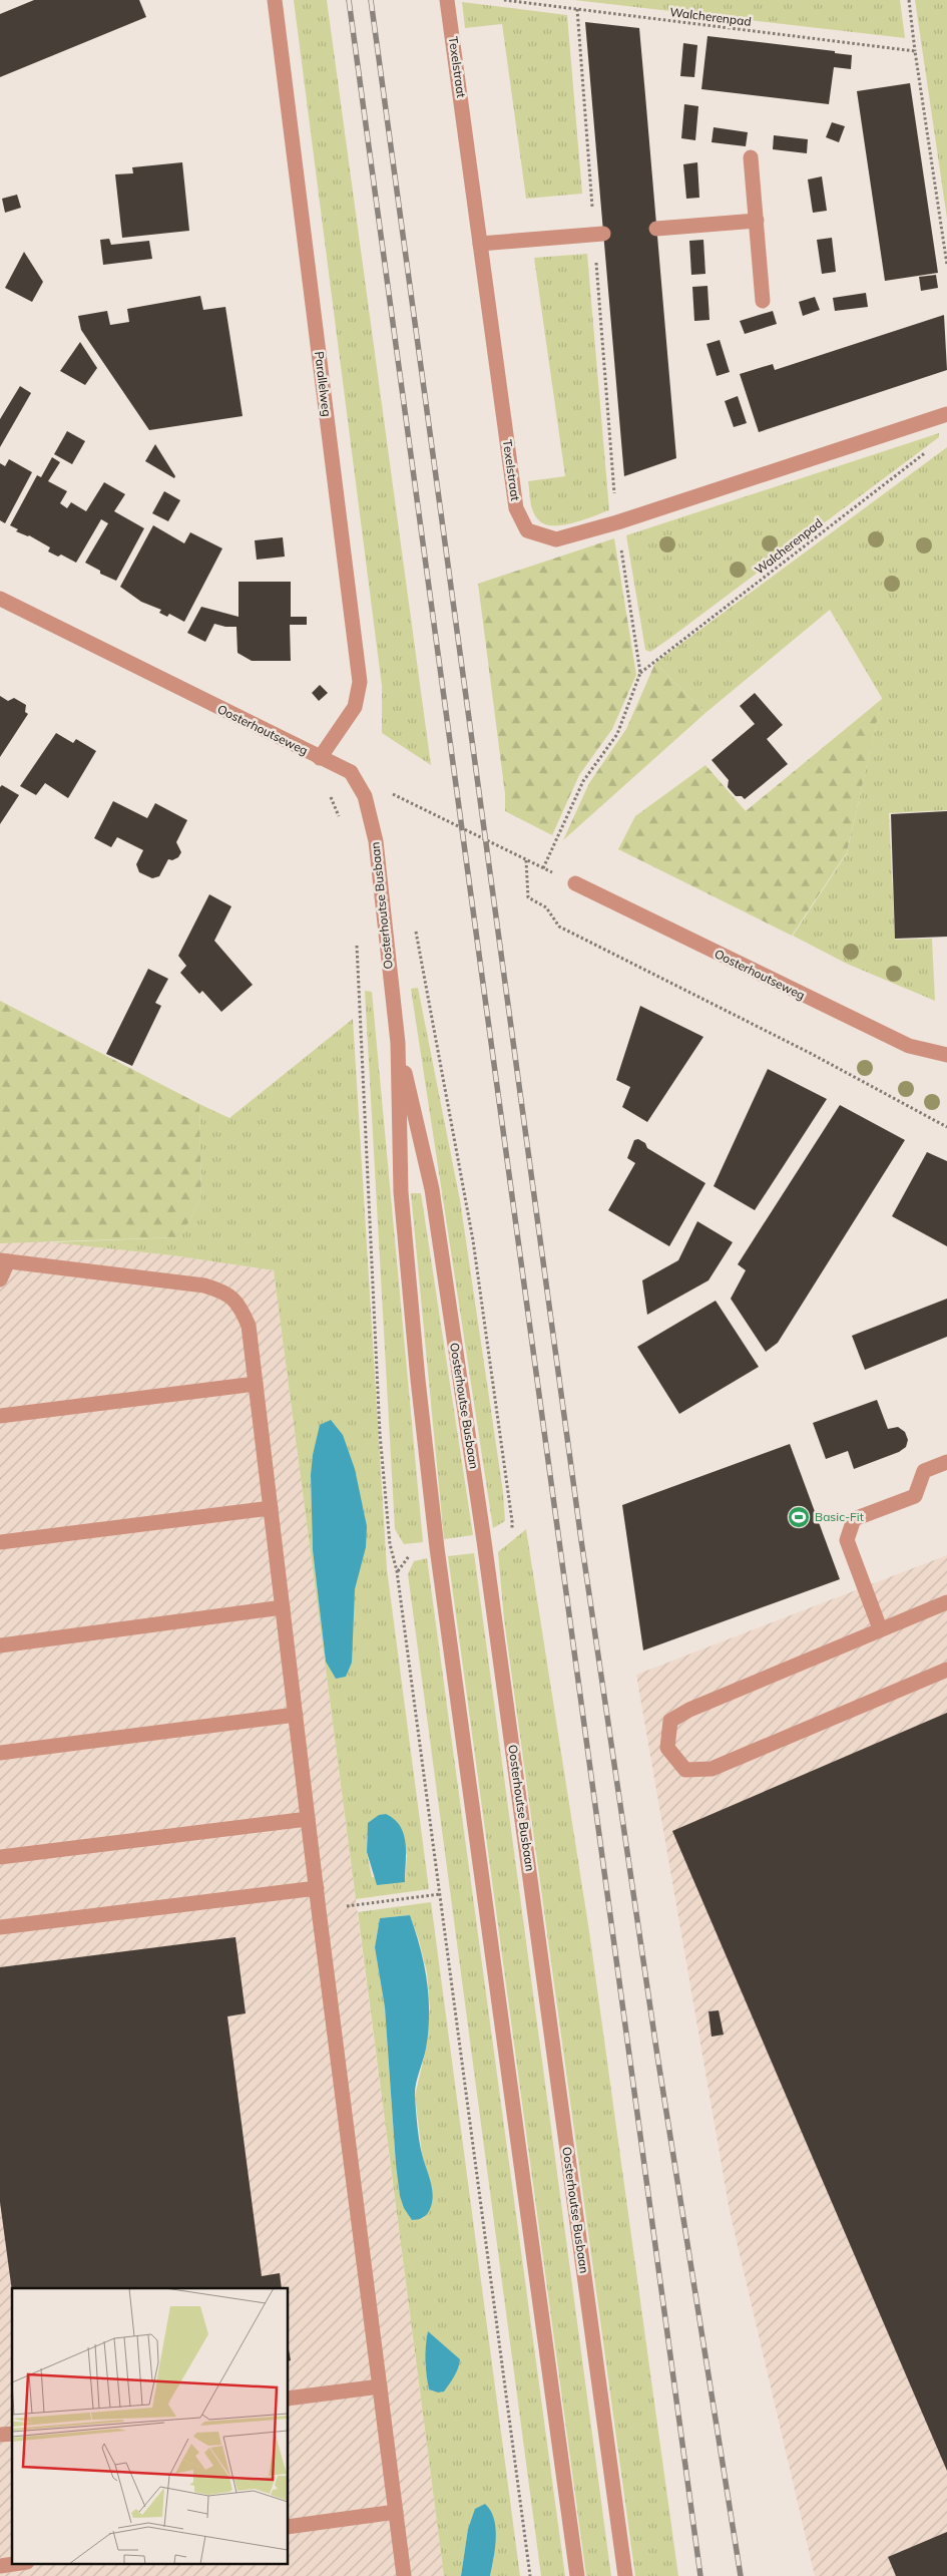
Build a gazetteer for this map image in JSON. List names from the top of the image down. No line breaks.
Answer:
{"streets":{"street":["Texelstraat","Parallelweg","Oosterhoutseweg","Oosterhoutse Busbaan"],"path":["Walcherenpad"]},"crossings":[["Parallelweg","Oosterhoutseweg"],["Oosterhoutseweg","Oosterhoutse Busbaan"]],"places":{"sports":["Basic-Fit"]}}
